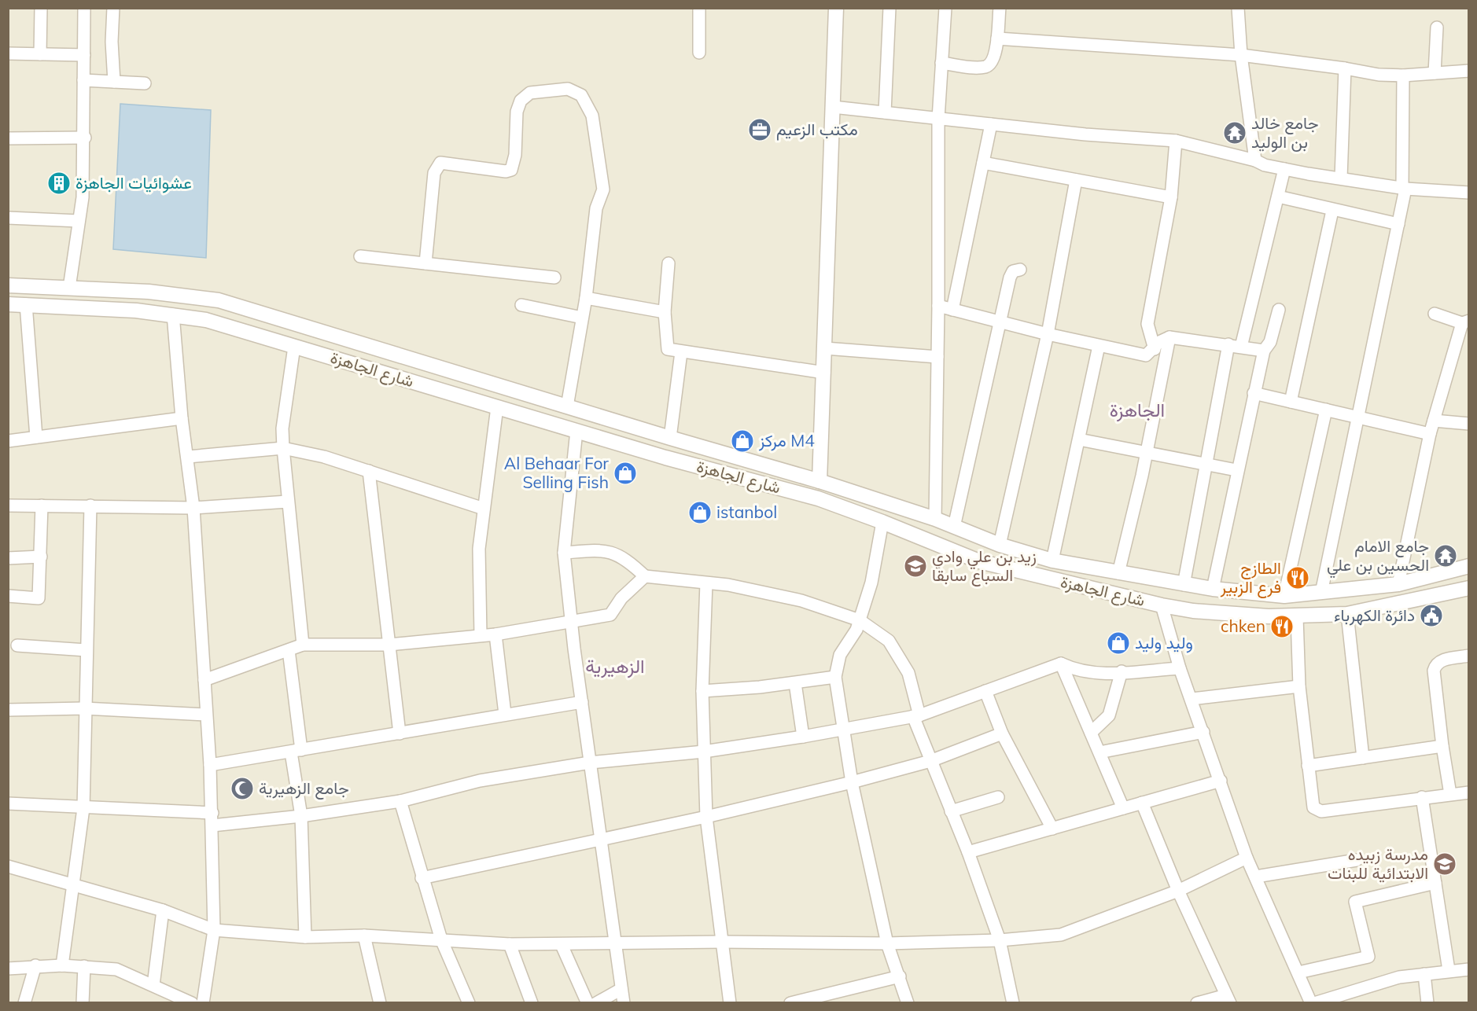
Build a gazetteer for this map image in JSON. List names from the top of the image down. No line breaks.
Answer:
{"streets":{"street":["شارع الجاهزة"]},"districts":["الجاهزة","الزهيرية"],"places":{"office":["مكتب الزعيم"],"temple":["جامع خالد بن الوليد","جامع الامام الحسين بن علي"],"building":["عشوائيات الجاهزة"],"shop":["مركز M4","Al Behaar For Selling Fish","istanbol","وليد وليد"],"school or university":["زيد بن علي وادي السباع سابقا","مدرسة زبيده الابتدائية للبنات"],"restaurant":["الطازج فرع الزبير","chken"],"public building":["دائرة الكهرباء"],"mosque":["جامع الزهيرية"]}}
